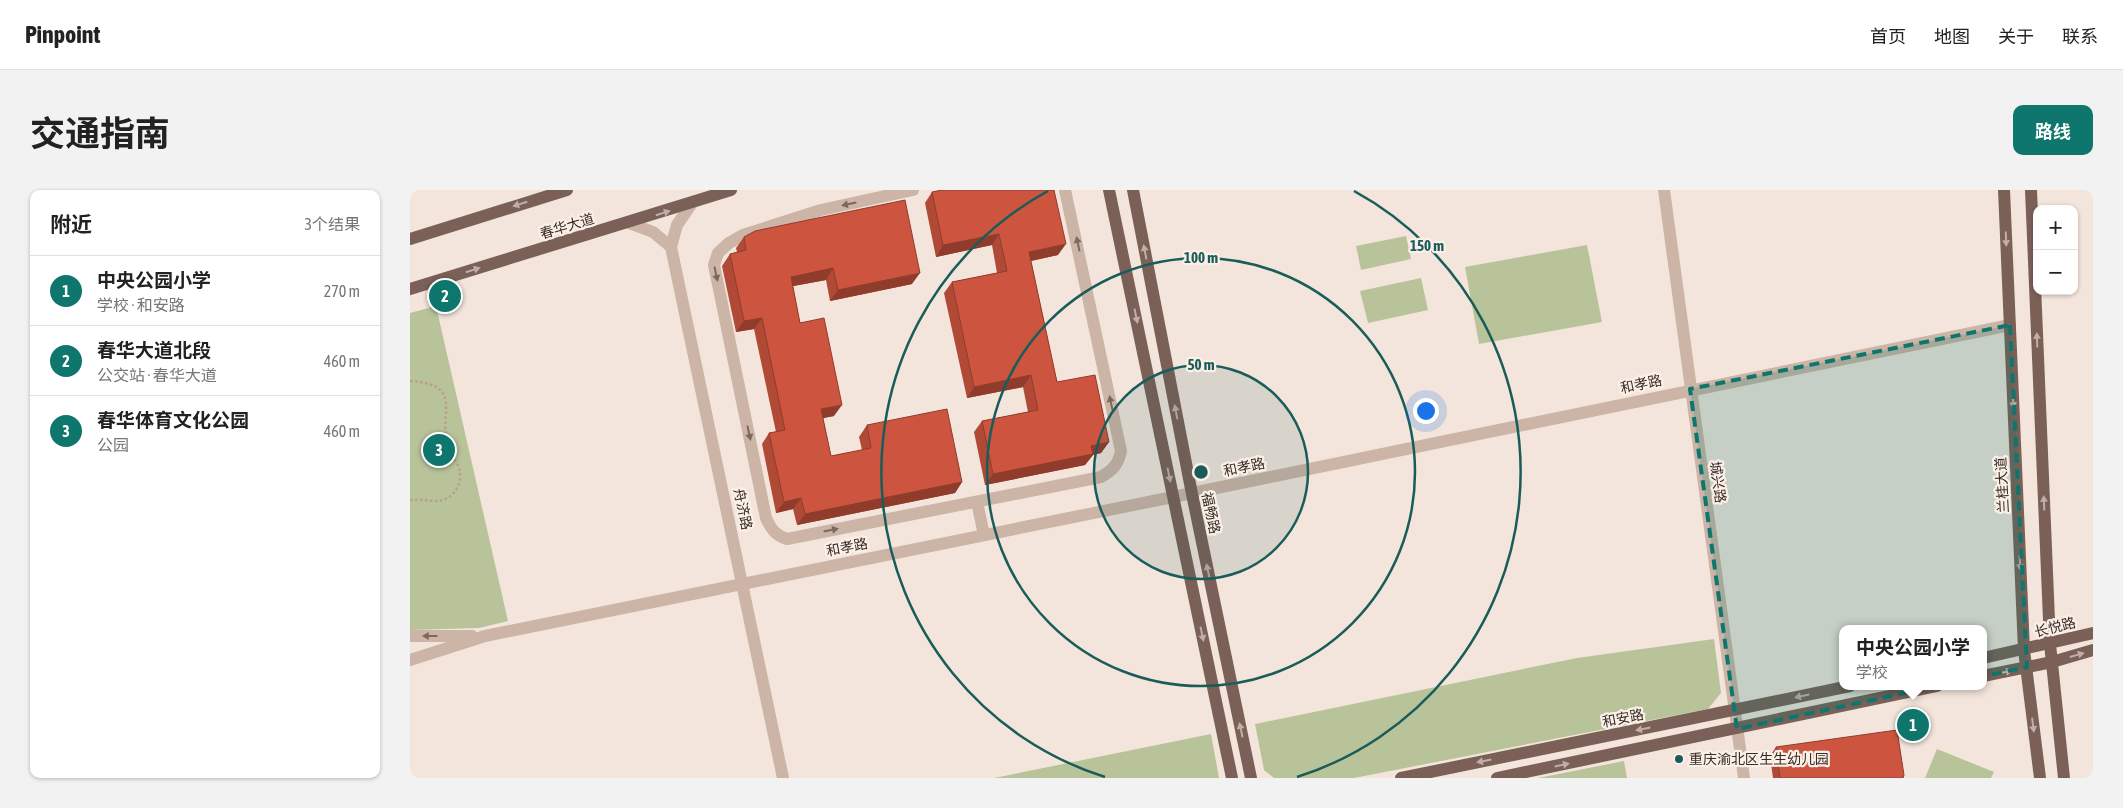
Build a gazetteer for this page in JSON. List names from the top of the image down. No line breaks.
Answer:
{"streets":{"main road":["春华大道","兰桂大道","福畅路","长悦路","和安路"],"street":["和孝路","城兴路","舟济路"]},"crossings":[["和孝路","城兴路"],["和孝路","兰桂大道"],["和孝路","舟济路"],["和孝路","福畅路"],["城兴路","和安路"],["兰桂大道","长悦路"]],"places":["重庆渝北区生生幼儿园"],"page":{"header":"Pinpoint","nav":["首页","地图","关于","联系"],"title":"交通指南","buttons":"路线","heading":["附近","3个结果"],"map_buttons":["+","−"],"list":[{"mark":"1","name":"中央公园小学","note":"学校 · 和安路","value":"270 m"},{"mark":"2","name":"春华大道北段","note":"公交站 · 春华大道","value":"460 m"},{"mark":"3","name":"春华体育文化公园","note":"公园","value":"460 m"}],"pins":["2","3","1"],"popup":["中央公园小学","学校"]},"rings":["150 m","100 m","50 m"]}
